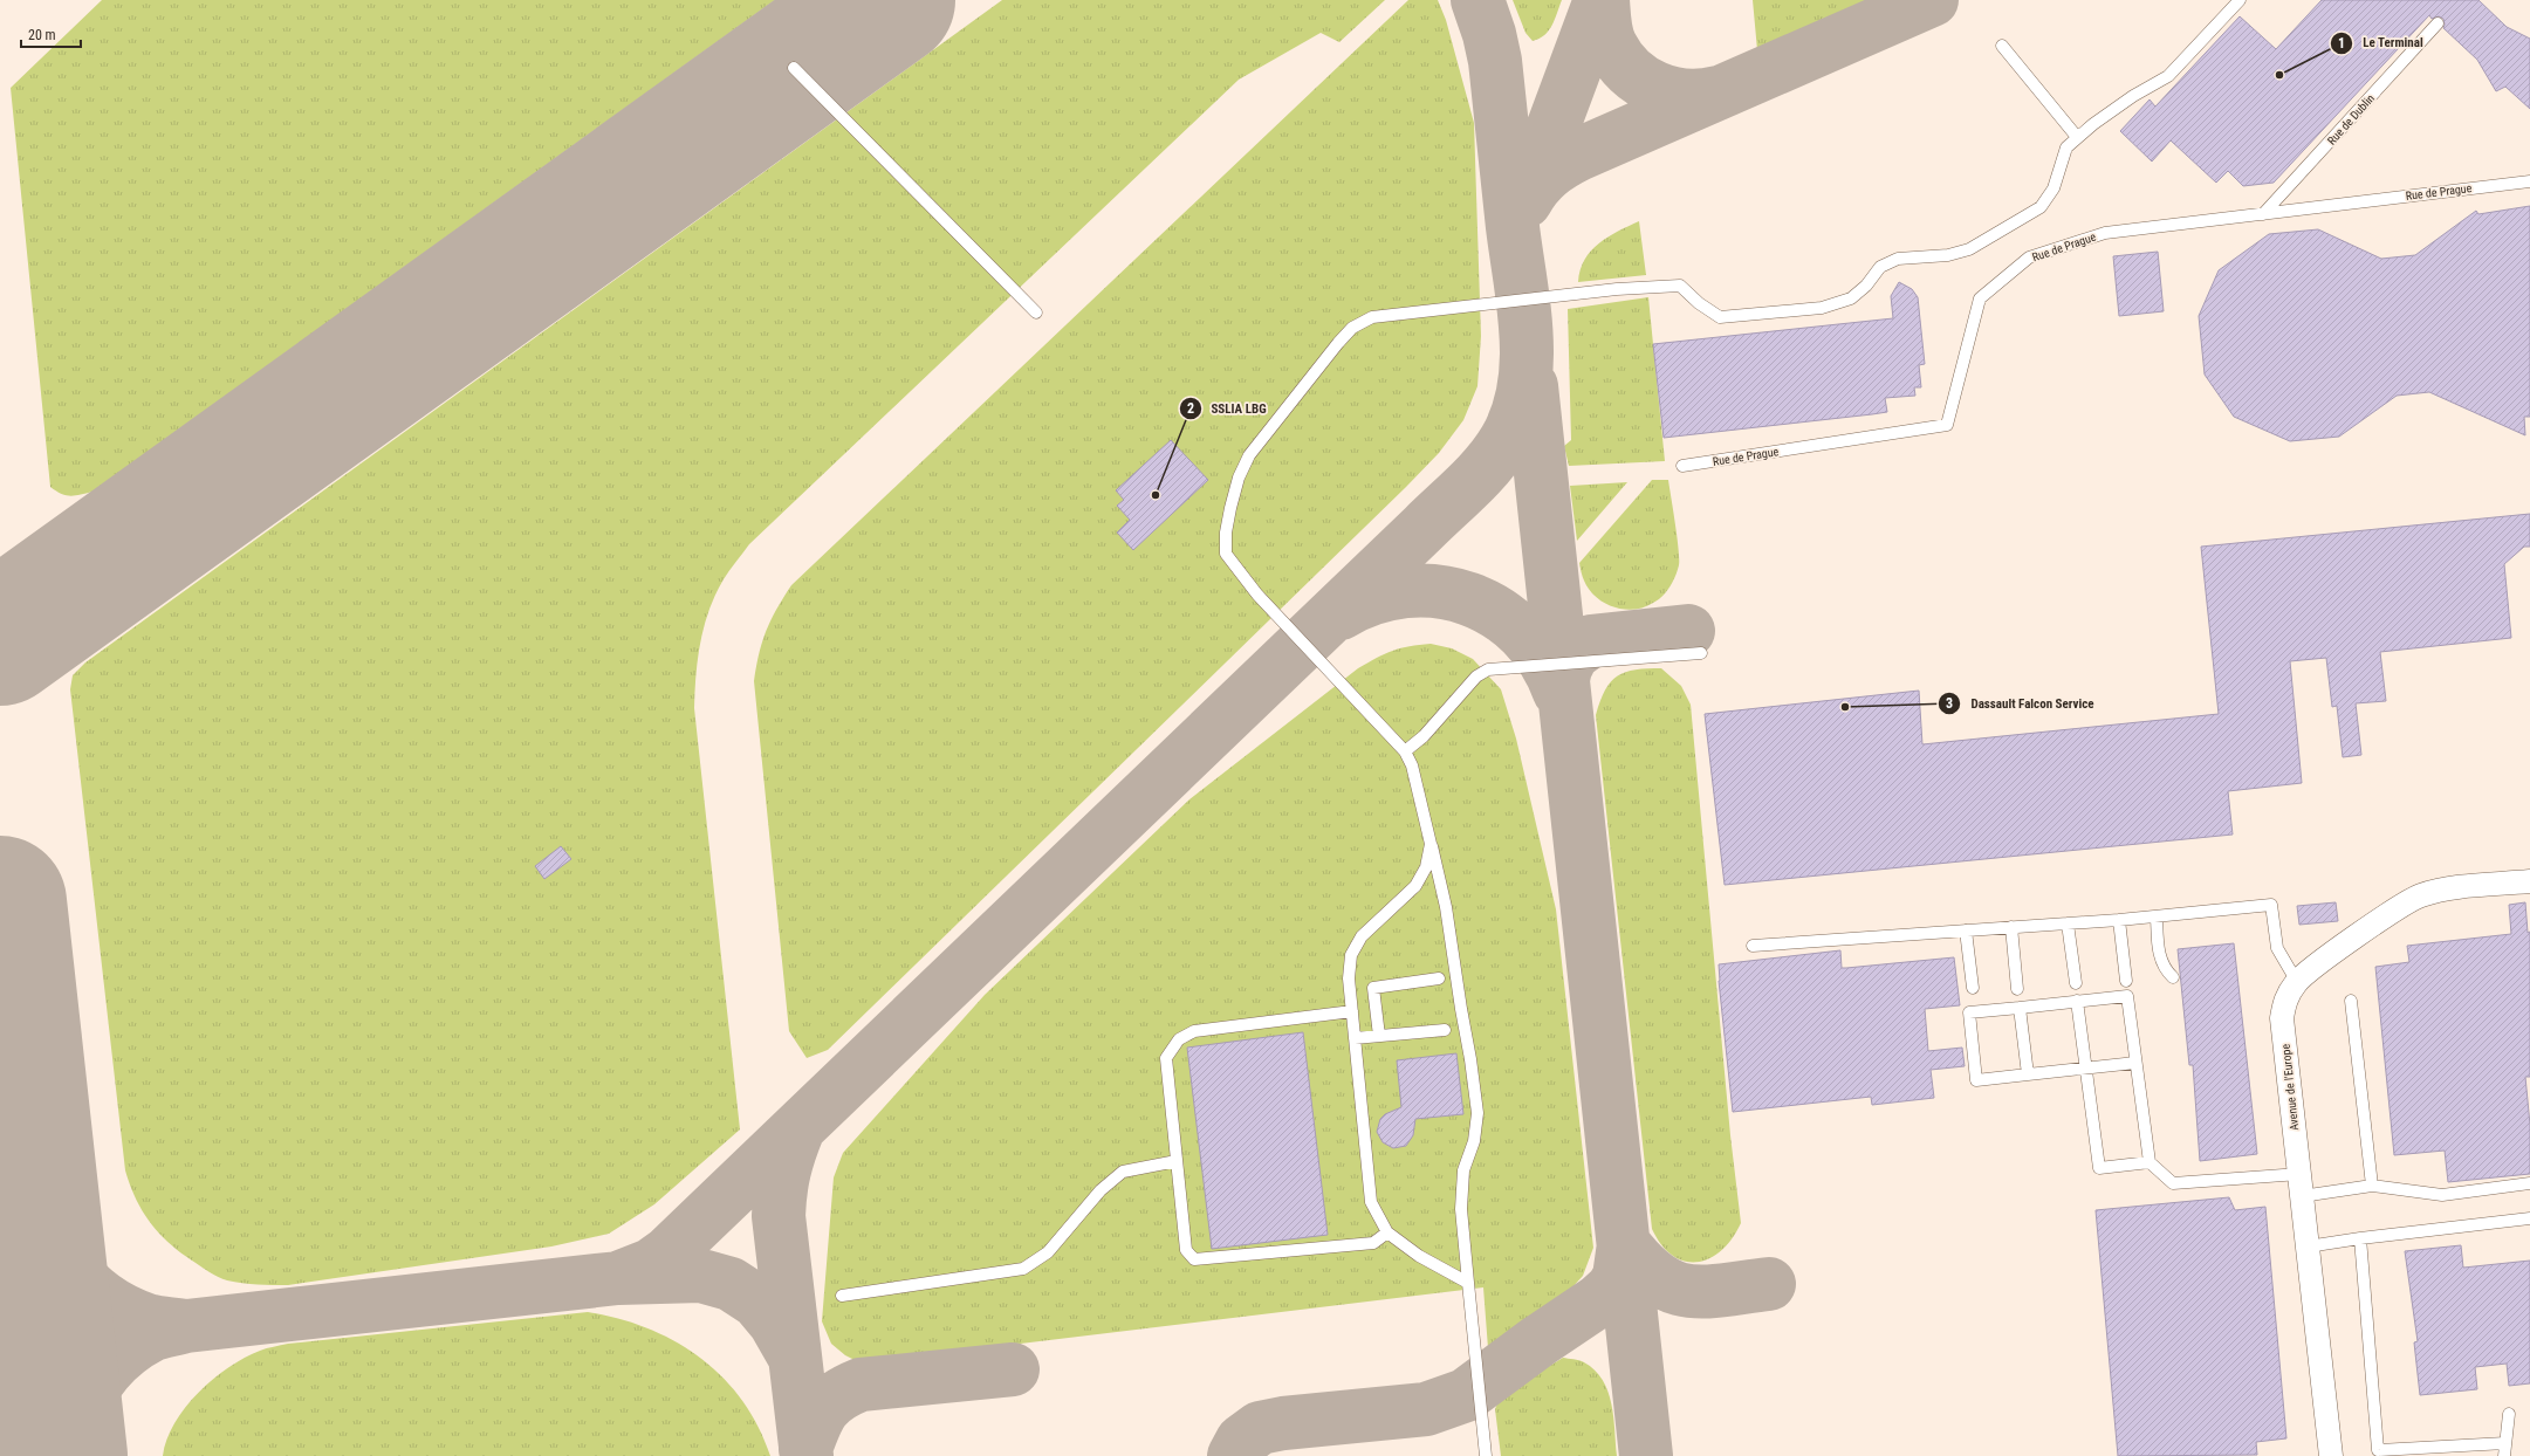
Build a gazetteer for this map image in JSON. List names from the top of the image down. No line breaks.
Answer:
{"streets":{"street":["Avenue de l'Europe"],"lane":["Rue de Dublin","Rue de Prague"]},"crossings":[["Rue de Dublin","Rue de Prague"]],"places":["Le Terminal","SSLIA LBG","Dassault Falcon Service"],"scale_bar":"20 m"}
